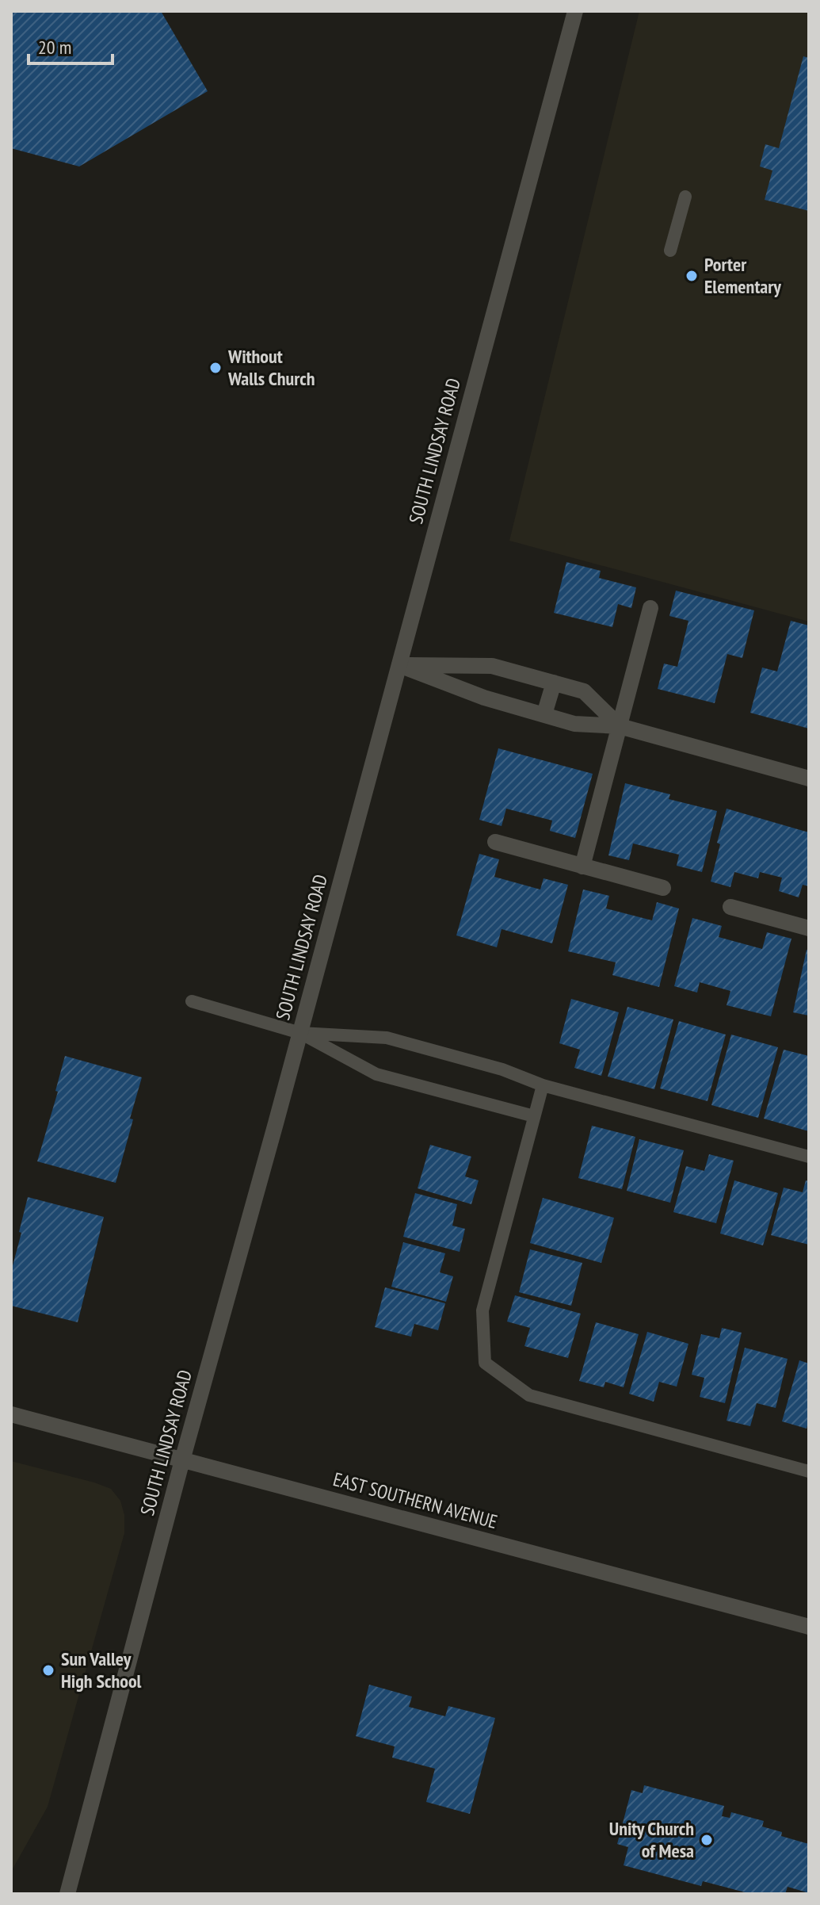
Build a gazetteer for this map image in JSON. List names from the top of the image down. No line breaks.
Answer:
{"streets":{"main road":["SOUTH LINDSAY ROAD","EAST SOUTHERN AVENUE"]},"crossings":[["SOUTH LINDSAY ROAD","EAST SOUTHERN AVENUE"]],"places":["Porter Elementary","Without Walls Church","Sun Valley High School","Unity Church of Mesa"],"scale_bar":"20 m"}
